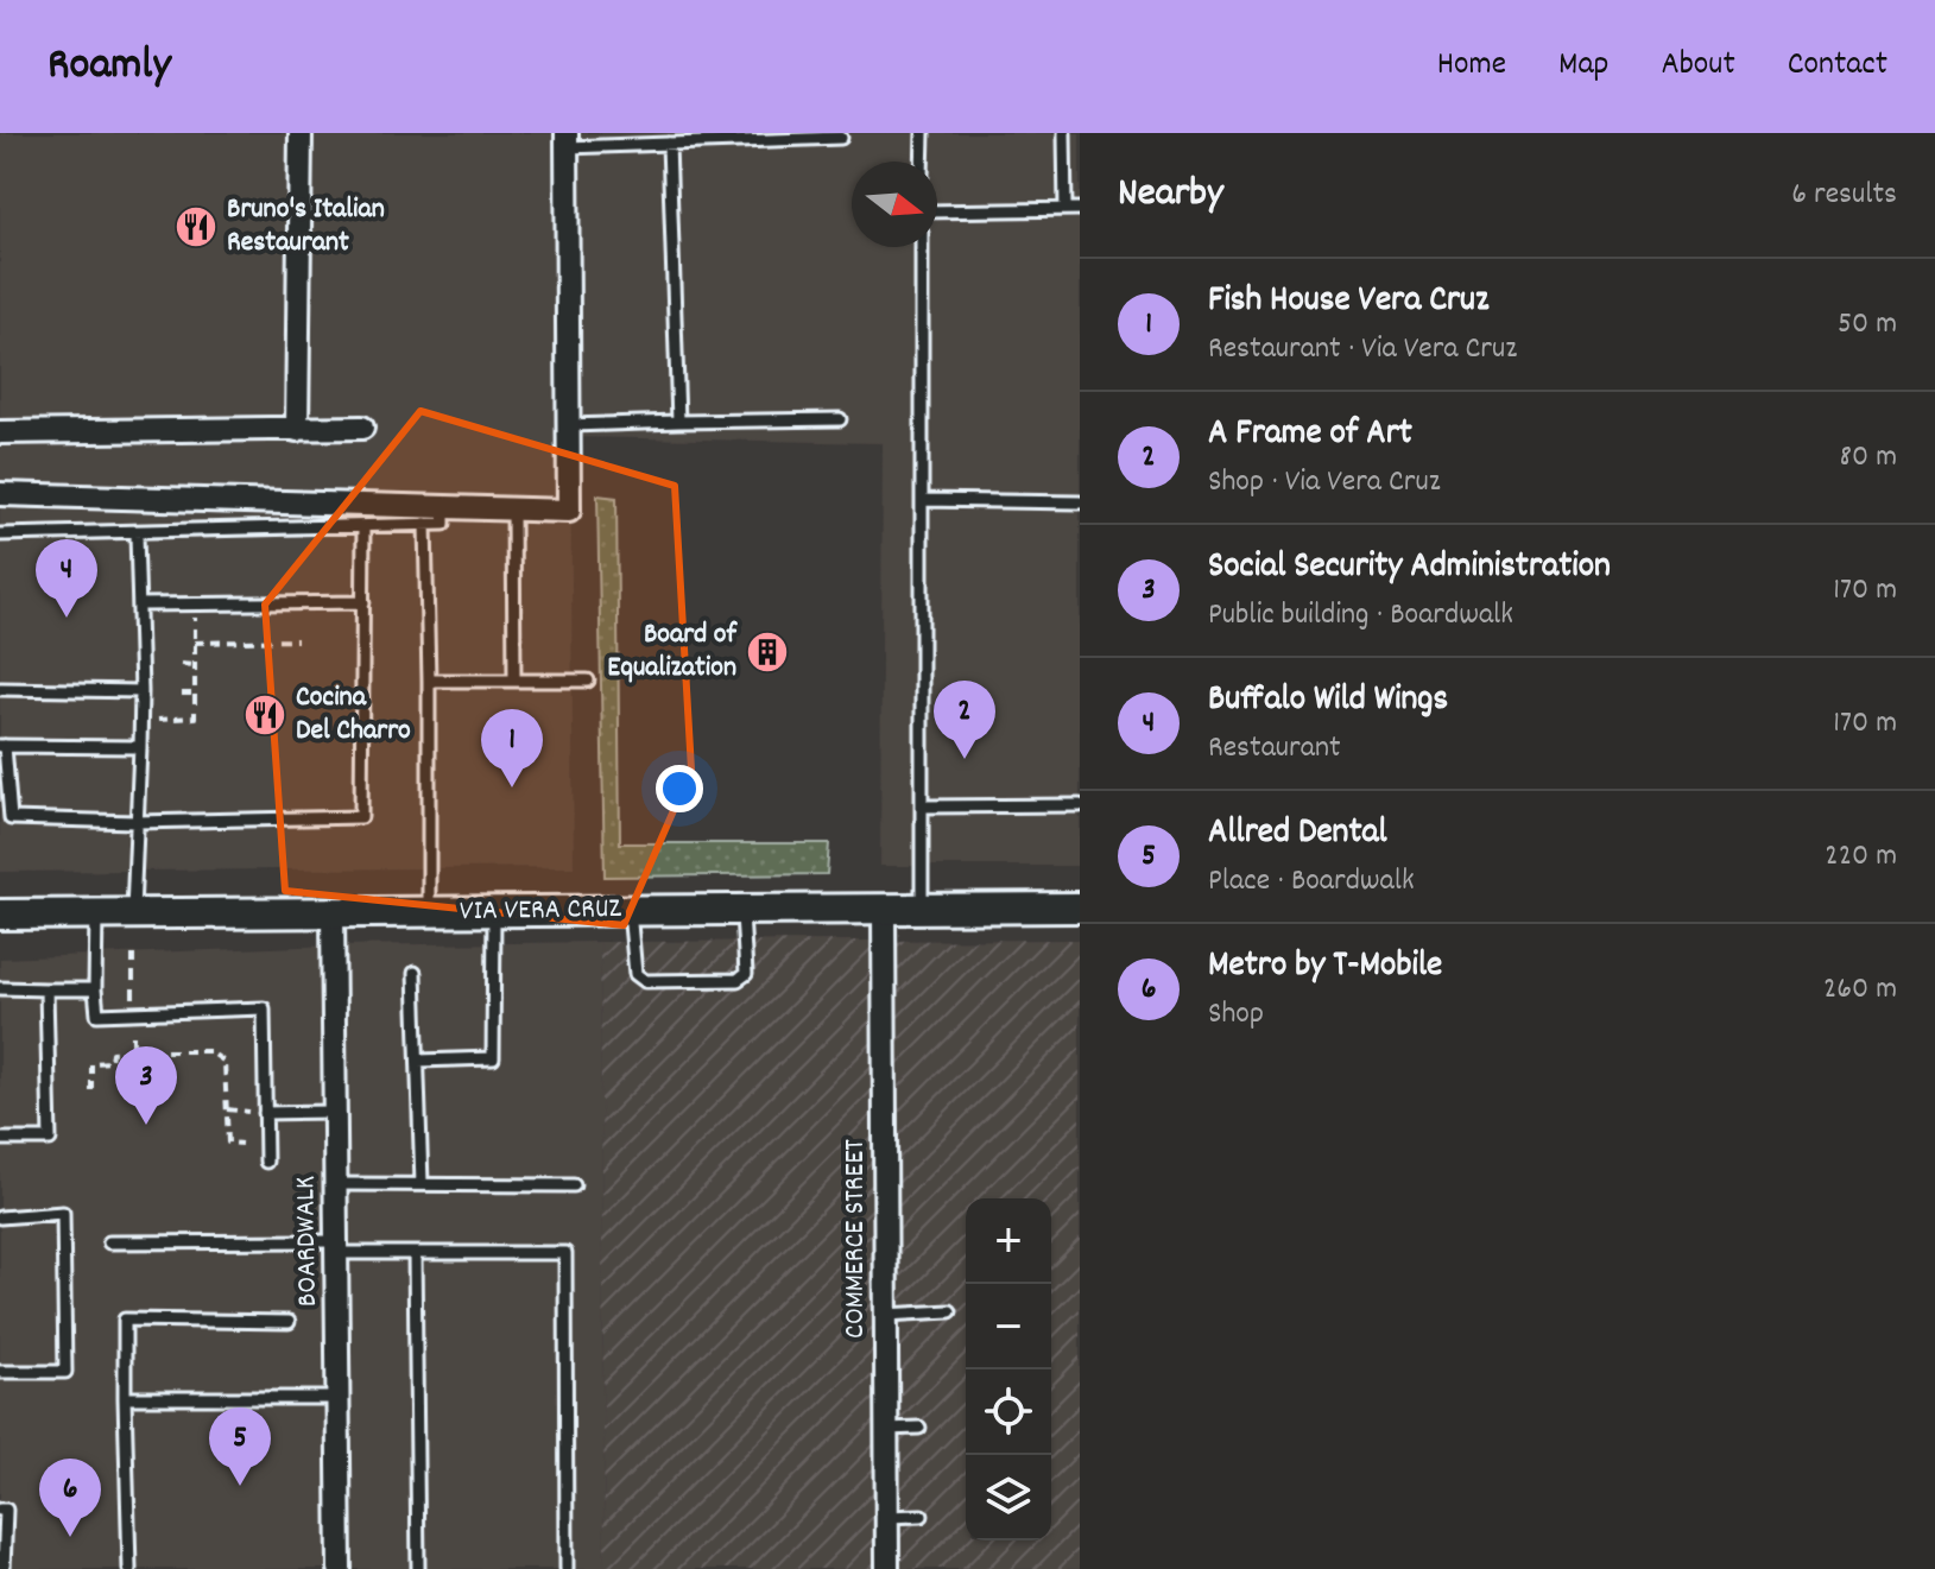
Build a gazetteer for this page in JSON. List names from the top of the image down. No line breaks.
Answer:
{"streets":{"main road":["VIA VERA CRUZ"],"street":["COMMERCE STREET","BOARDWALK"]},"crossings":[["VIA VERA CRUZ","COMMERCE STREET"],["VIA VERA CRUZ","BOARDWALK"]],"places":{"restaurant":["Bruno's Italian Restaurant","Cocina Del Charro"],"building":["Board of Equalization"]},"north":"right","page":{"header":"Roamly","nav":["Home","Map","About","Contact"],"heading":["Nearby","6 results"],"list":[{"mark":"1","name":"Fish House Vera Cruz","note":"Restaurant · Via Vera Cruz","value":"50 m"},{"mark":"2","name":"A Frame of Art","note":"Shop · Via Vera Cruz","value":"80 m"},{"mark":"3","name":"Social Security Administration","note":"Public building · Boardwalk","value":"170 m"},{"mark":"4","name":"Buffalo Wild Wings","note":"Restaurant","value":"170 m"},{"mark":"5","name":"Allred Dental","note":"Place · Boardwalk","value":"220 m"},{"mark":"6","name":"Metro by T-Mobile","note":"Shop","value":"260 m"}],"pins":["4","2","1","3","5","6"],"map_buttons":["+","−"]}}
